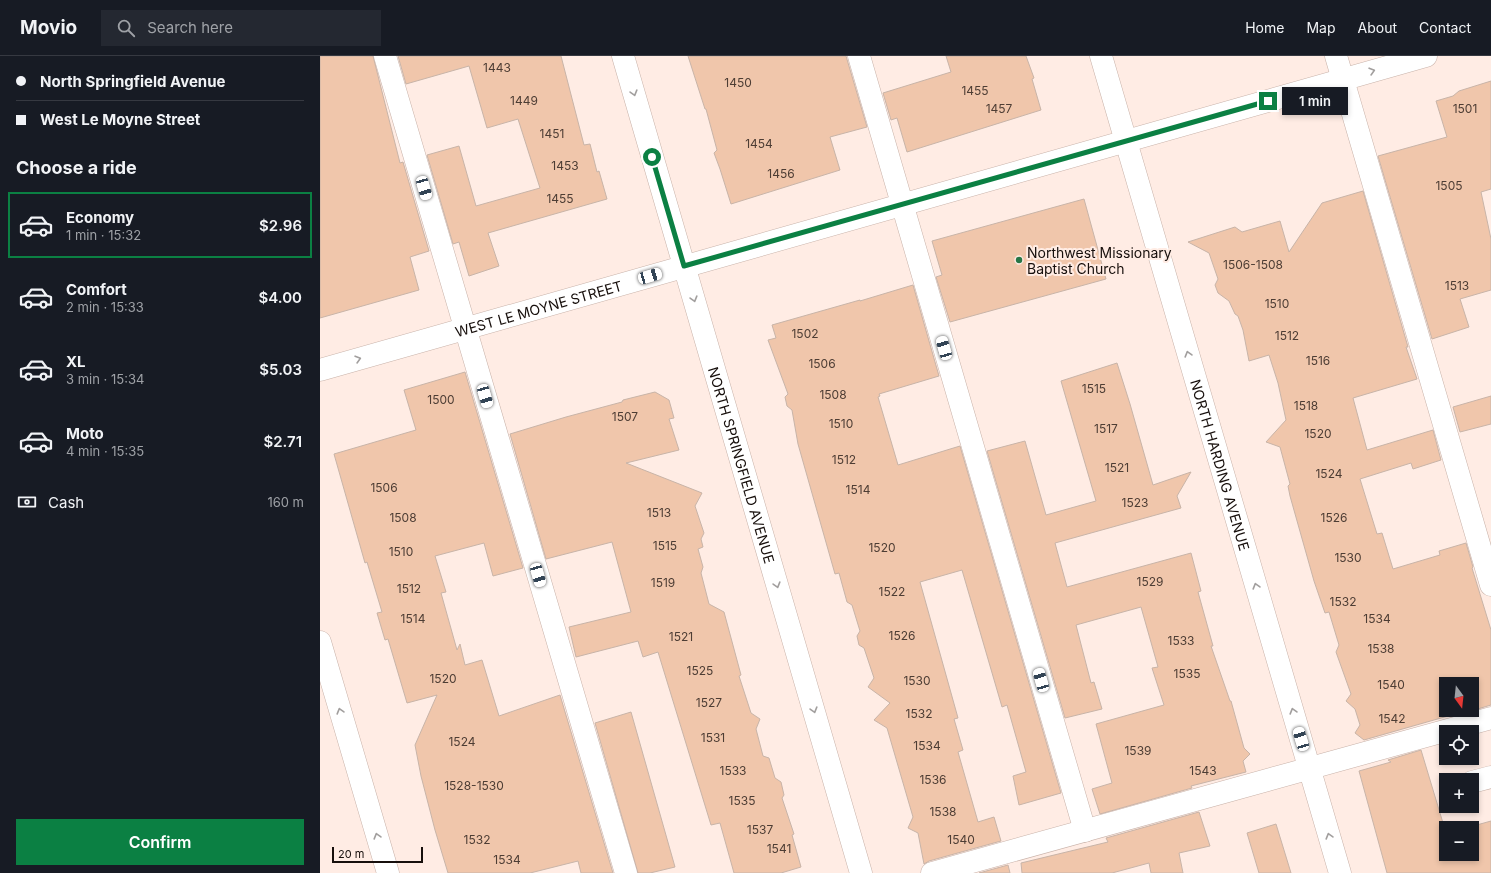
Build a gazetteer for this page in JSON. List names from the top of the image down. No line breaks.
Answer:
{"streets":{"street":["WEST LE MOYNE STREET","NORTH HARDING AVENUE","NORTH SPRINGFIELD AVENUE"]},"crossings":[["WEST LE MOYNE STREET","NORTH HARDING AVENUE"],["WEST LE MOYNE STREET","NORTH SPRINGFIELD AVENUE"]],"one_way":["NORTH HARDING AVENUE","NORTH SPRINGFIELD AVENUE"],"places":["Northwest Missionary Baptist Church"],"house_numbers":["1443","1450","1455","1449","1457","1501","1451","1454","1453","1456","1505","1455","1506-1508","1513","1510","1502","1512","1516","1506","1515","1508","1500","1518","1507","1510","1517","1520","1512","1521","1524","1506","1514","1523","1513","1508","1526","1515","1520","1510","1530","1529","1519","1512","1522","1532","1514","1534","1526","1521","1533","1538","1525","1535","1520","1530","1540","1527","1532","1542","1531","1524","1534","1539","1533","1543","1536","1528-1530","1535","1538","1537","1532","1540","1541","1534"],"scale_bar":"20 m","north":"bottom","page":{"header":"Movio","search":"Search here","nav":["Home","Map","About","Contact"],"banner":["North Springfield Avenue","West Le Moyne Street"],"bubble":"1 min","heading":"Choose a ride","list":[{"name":"Economy","note":"1 min · 15:32","value":"$2.96"},{"name":"Comfort","note":"2 min · 15:33","value":"$4.00"},{"name":"XL","note":"3 min · 15:34","value":"$5.03"},{"name":"Moto","note":"4 min · 15:35","value":"$2.71"}],"pay":["Cash","160 m"],"map_buttons":["+","−"],"buttons":"Confirm","scale":"20 m"}}
